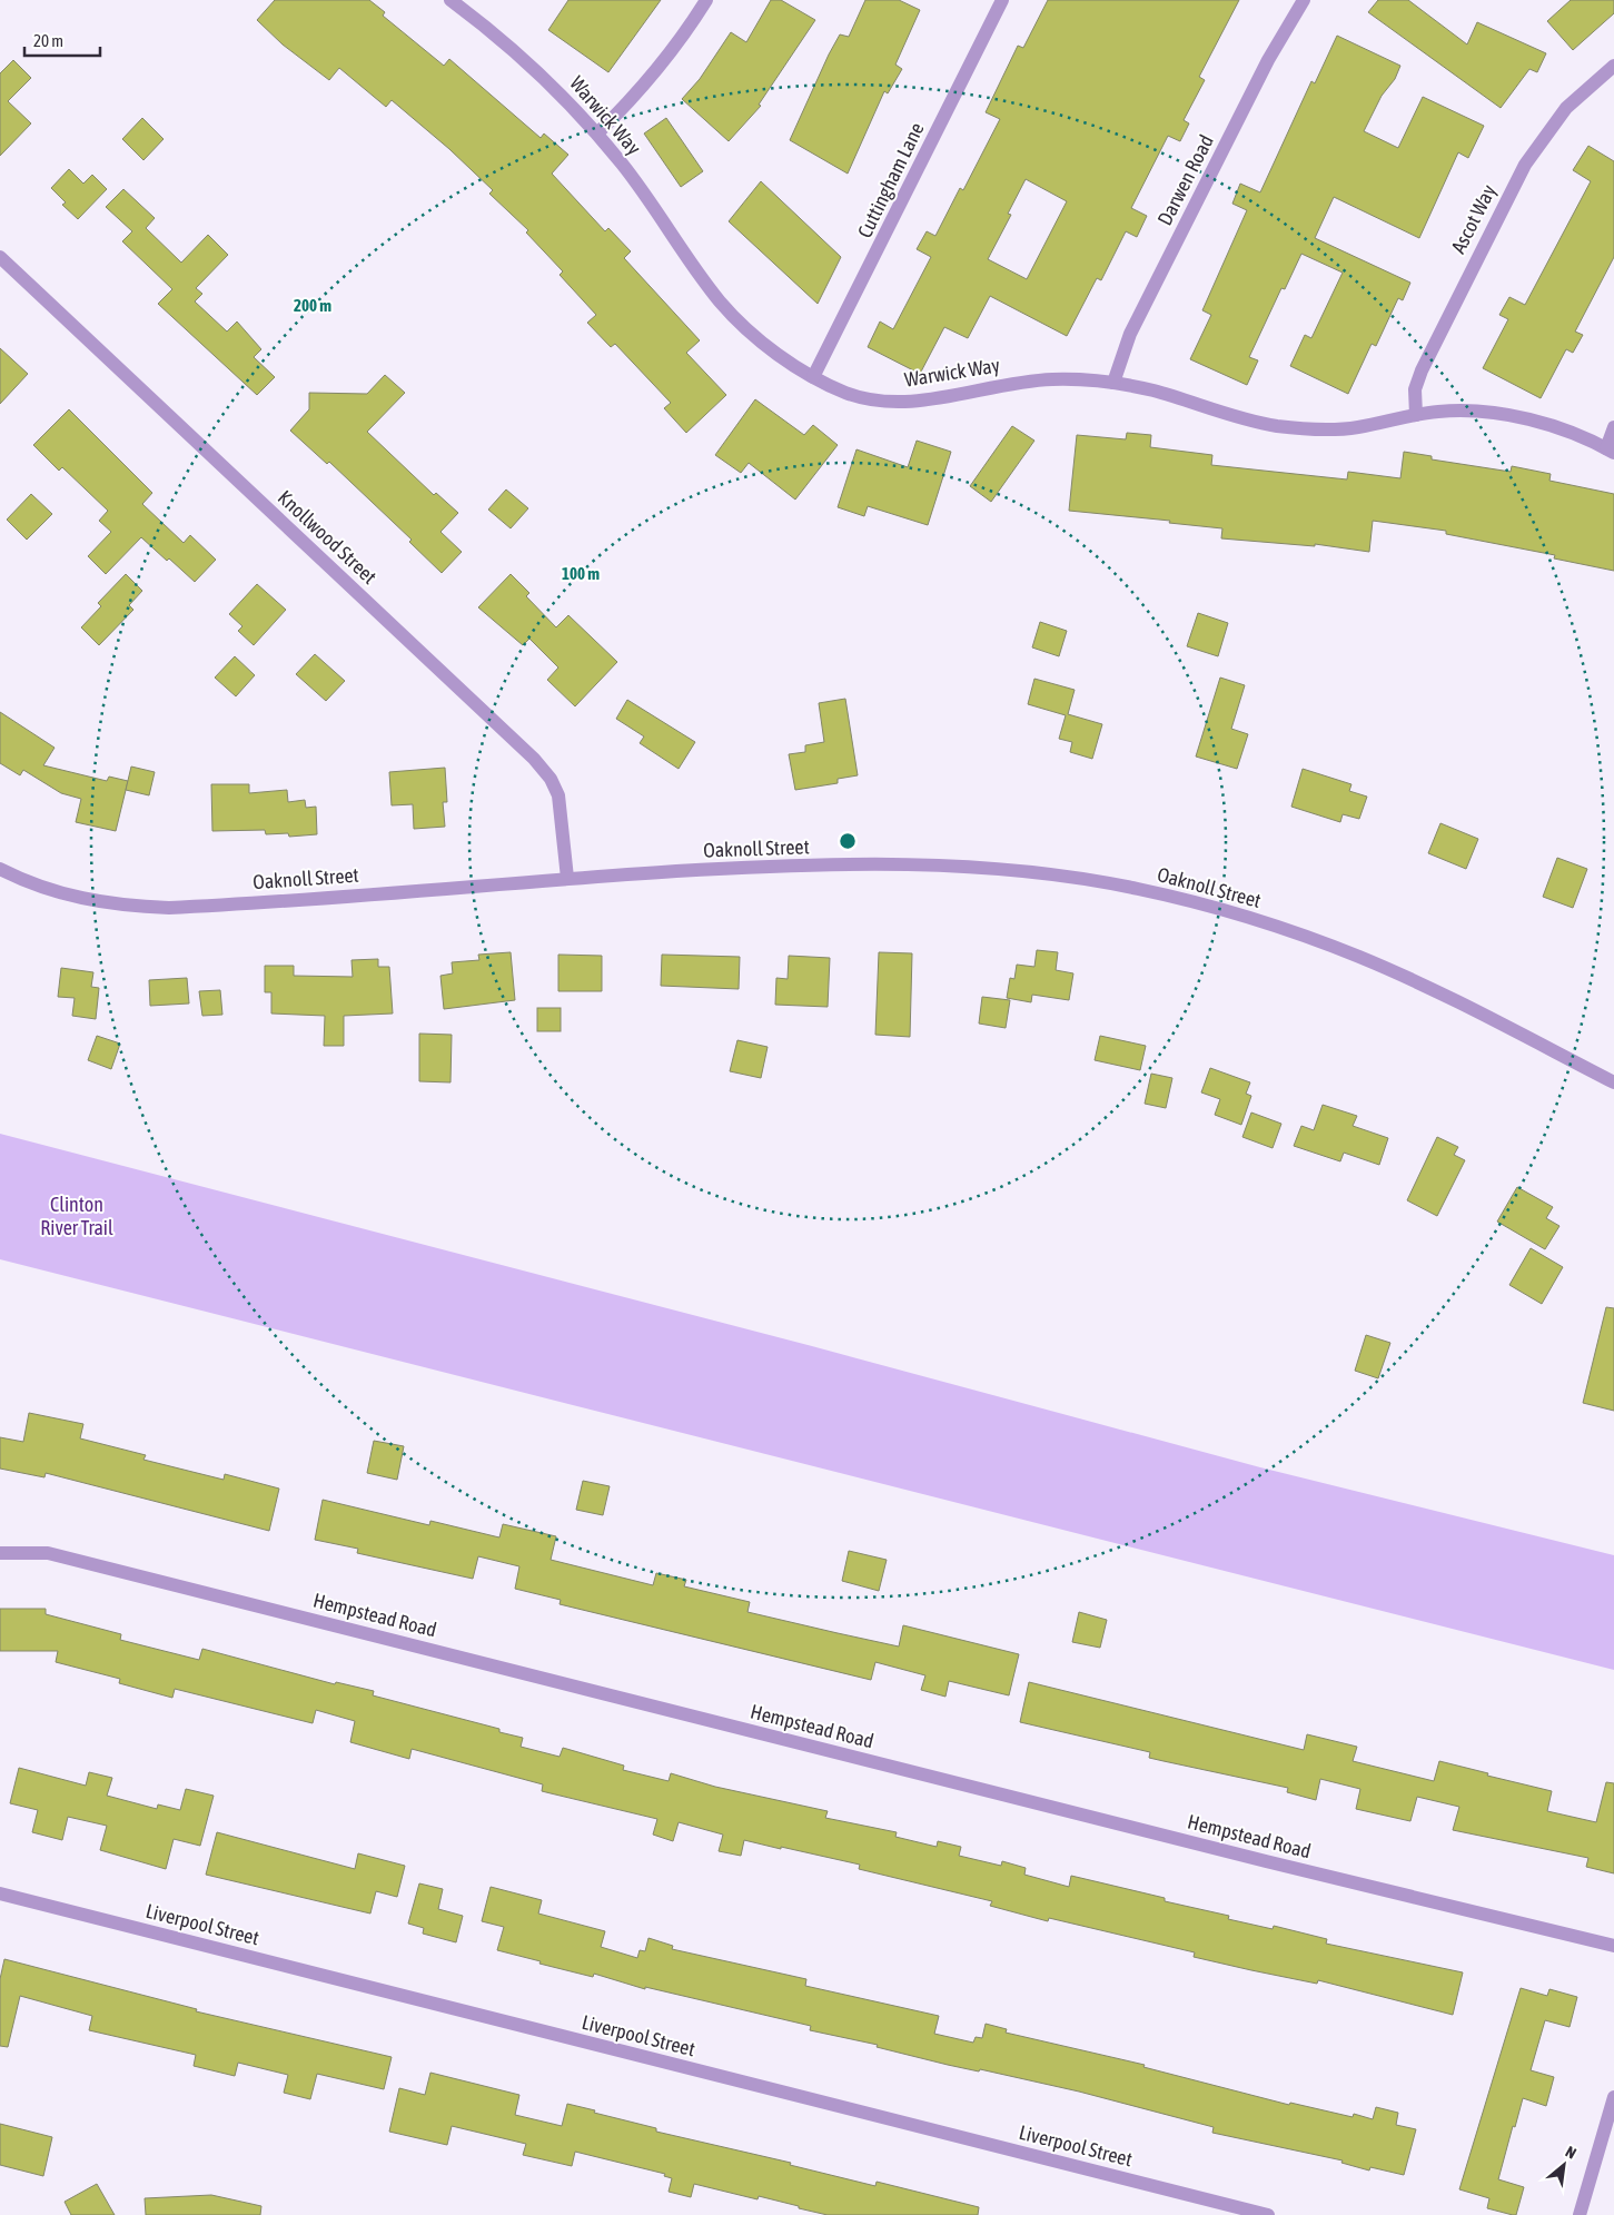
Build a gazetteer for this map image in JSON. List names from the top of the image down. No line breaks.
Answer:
{"streets":{"street":["Warwick Way","Cuttingham Lane","Darwen Road","Ascot Way","Knollwood Street","Oaknoll Street","Hempstead Road","Liverpool Street"]},"crossings":[["Warwick Way","Cuttingham Lane"],["Warwick Way","Darwen Road"],["Warwick Way","Ascot Way"],["Knollwood Street","Oaknoll Street"]],"parks":["Clinton River Trail"],"scale_bar":"20 m","north":"top right","rings":["200 m","100 m"]}
